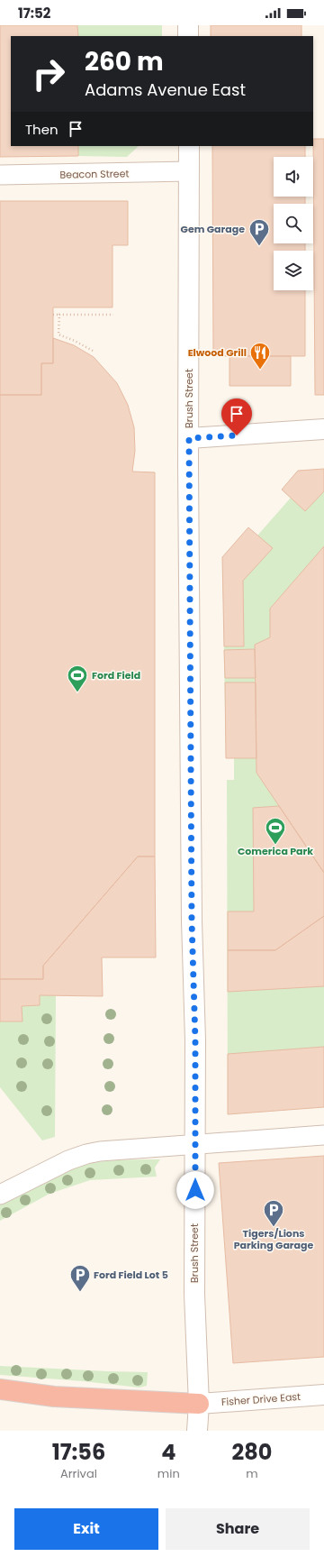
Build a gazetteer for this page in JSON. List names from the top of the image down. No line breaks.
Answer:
{"streets":{"street":["Beacon Street","Brush Street","Fisher Drive East"]},"crossings":[["Beacon Street","Brush Street"],["Brush Street","Fisher Drive East"]],"places":{"parking":["Gem Garage","Tigers/Lions Parking Garage","Ford Field Lot 5"],"restaurant":["Elwood Grill"],"sports":["Ford Field","Comerica Park"]},"page":{"status":"17:52","turn":["260 m","Adams Avenue East"],"then":"Then","eta":["17:56","Arrival","4","min","280","m"],"buttons":["Exit","Share"]}}
